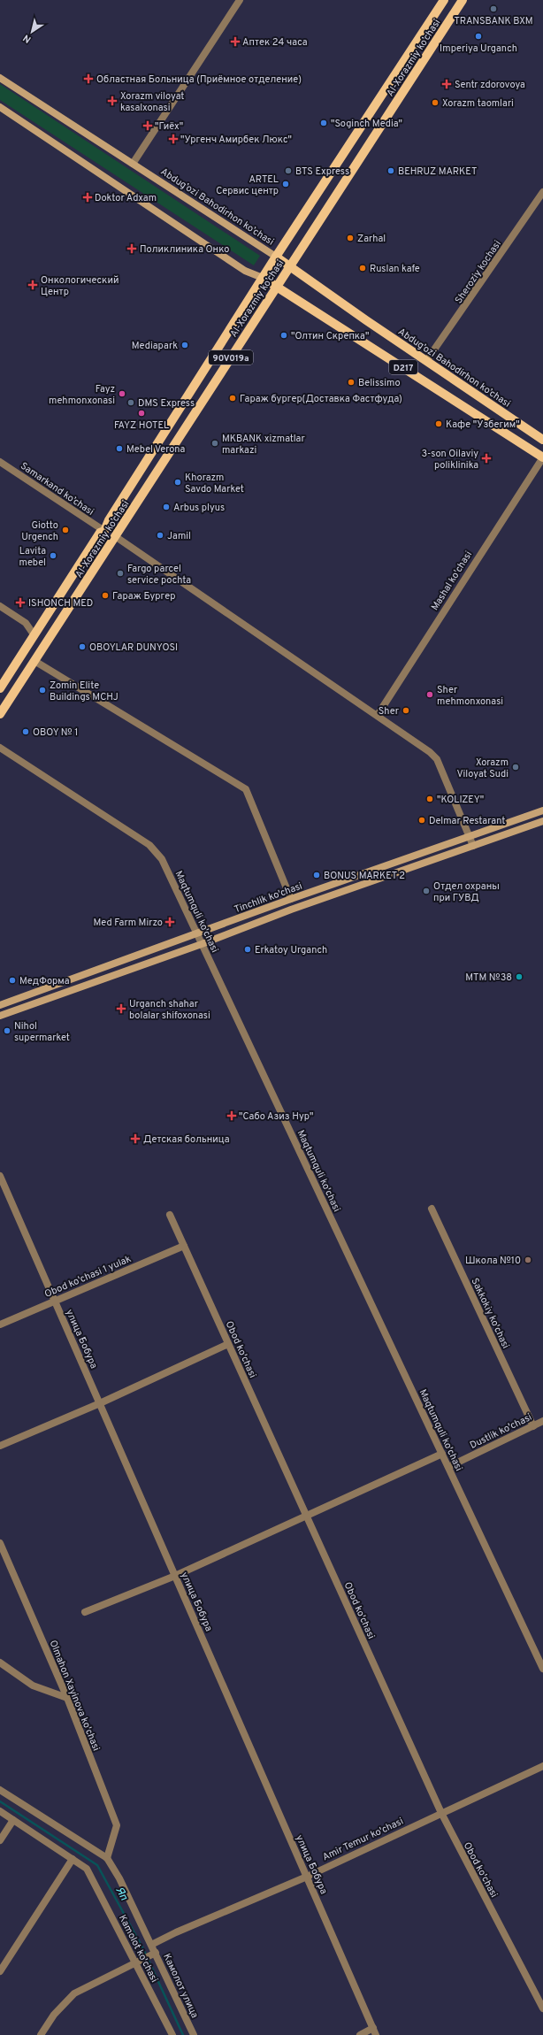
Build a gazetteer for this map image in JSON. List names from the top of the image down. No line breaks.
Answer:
{"streets":{"main road":["Al-Xorazmiy ko’chasi","Abdug’ozi Bahodirhon ko’chasi","90V019a","D217","Tinchlik ko'chasi"],"street":["Sheroziy kochasi","Samarkand ko’chasi","Mashal ko'chasi","Maqtumquli ko'chasi","Obod ko'chasi 1 yulak","Sakkokiy ko'chasi","улица Бобура","Obod ko'chasi","Dustlik ko'chasi","Olmahon Xayinova ko'chasi","Amir Temur ko'chasi","Kamolot ko'chasi","Камолот улица"]},"crossings":[["Al-Xorazmiy ko’chasi","Abdug’ozi Bahodirhon ko’chasi"],["Al-Xorazmiy ko’chasi","D217"],["Al-Xorazmiy ko’chasi","Samarkand ko’chasi"],["Abdug’ozi Bahodirhon ko’chasi","Sheroziy kochasi"],["D217","Mashal ko'chasi"],["Tinchlik ko'chasi","Maqtumquli ko'chasi"],["Maqtumquli ko'chasi","Dustlik ko'chasi"],["Obod ko'chasi 1 yulak","улица Бобура"],["Obod ko'chasi 1 yulak","Obod ko'chasi"],["Sakkokiy ko'chasi","Dustlik ko'chasi"],["улица Бобура","Amir Temur ko'chasi"],["Obod ko'chasi","Amir Temur ko'chasi"],["Olmahon Xayinova ko'chasi","Kamolot ko'chasi"],["Amir Temur ko'chasi","Kamolot ko'chasi"],["Amir Temur ko'chasi","Камолот улица"],["Kamolot ko'chasi","Камолот улица"]],"water":["Яп"],"places":{"other":["TRANSBANK BXM","Imperiya Urganch","Xorazm taomlari","\"Soginch Media\"","BTS Express","BEHRUZ MARKET","ARTEL Сервис центр","Zarhal","Ruslan kafe","\"Олтин Скрепка\"","Mediapark","Belissimo","Fayz mehmonxonasi","Гараж бургер(Доставка Фастфуда)","DMS Express","FAYZ HOTEL","Кафе \"Узбегим\"","MKBANK xizmatlar markazi","Mebel Verona","Khorazm Savdo Market","Arbus plyus","Giotto Urgench","Jamil","Lavita mebel","Fargo parcel service pochta","Гараж Бургер","OBOYLAR DUNYOSI","Zomin Elite Buildings MCHJ","Sher mehmonxonasi","Sher","OBOY № 1","Xorazm Viloyat Sudi","\"KOLIZEY\"","Delmar Restarant","BONUS MARKET 2","Отдел охраны при ГУВД","Erkatoy Urganch","МТМ №38","МедФорма","Nihol supermarket","Школа №10"],"health":["Аптек 24 часа","Областная Больница (Приёмное отделение)","Sentr zdorovoya","Xorazm viloyat kasalxonasi","\"Гиёх\"","\"Ургенч Амирбек Люкс\"","Doktor Adxam","Поликлиника Онко","Онкологический Центр","3-son Oilaviy poliklinika","ISHONCH MED","Med Farm Mirzo","Urganch shahar bolalar shifoxonasi","\"Сабо Азиз Нур\"","Детская больница"]},"north":"bottom left"}
